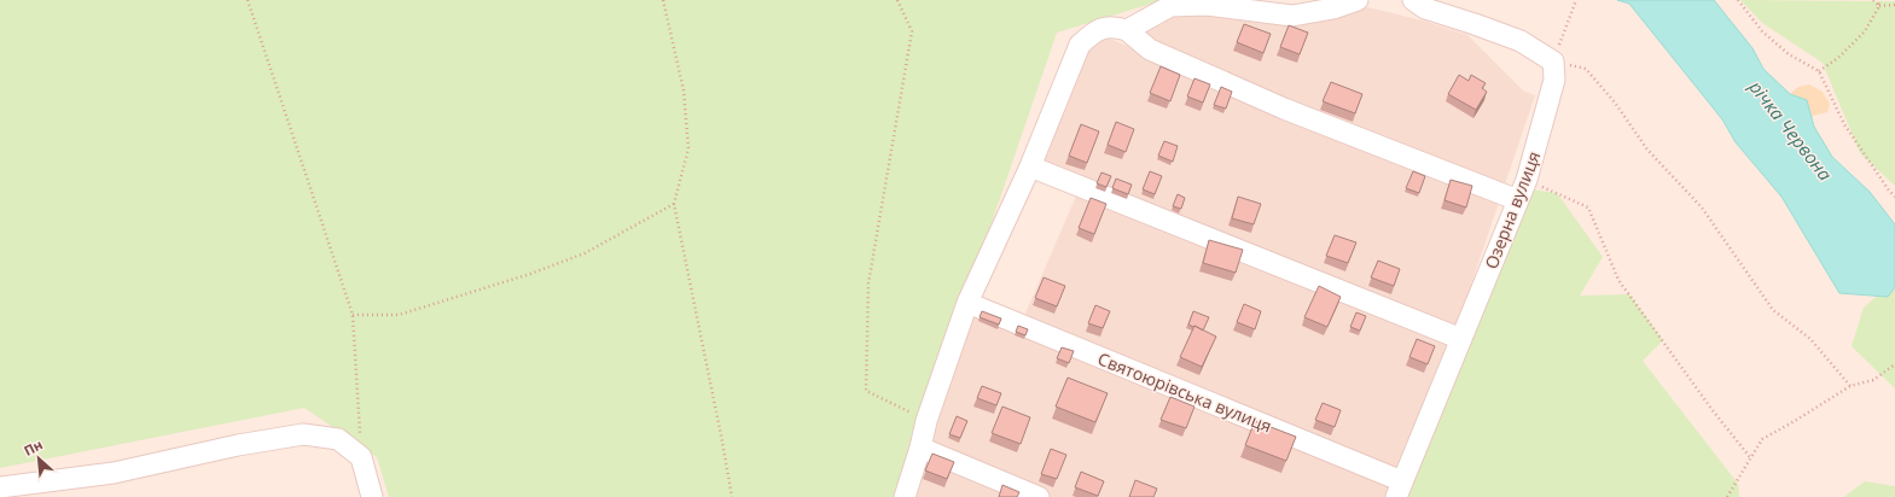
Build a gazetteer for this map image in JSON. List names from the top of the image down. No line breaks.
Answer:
{"streets":{"street":["Озерна вулиця","Святоюрівська вулиця"]},"crossings":[["Озерна вулиця","Святоюрівська вулиця"]],"water":["річка Червона"],"north":"top left"}
